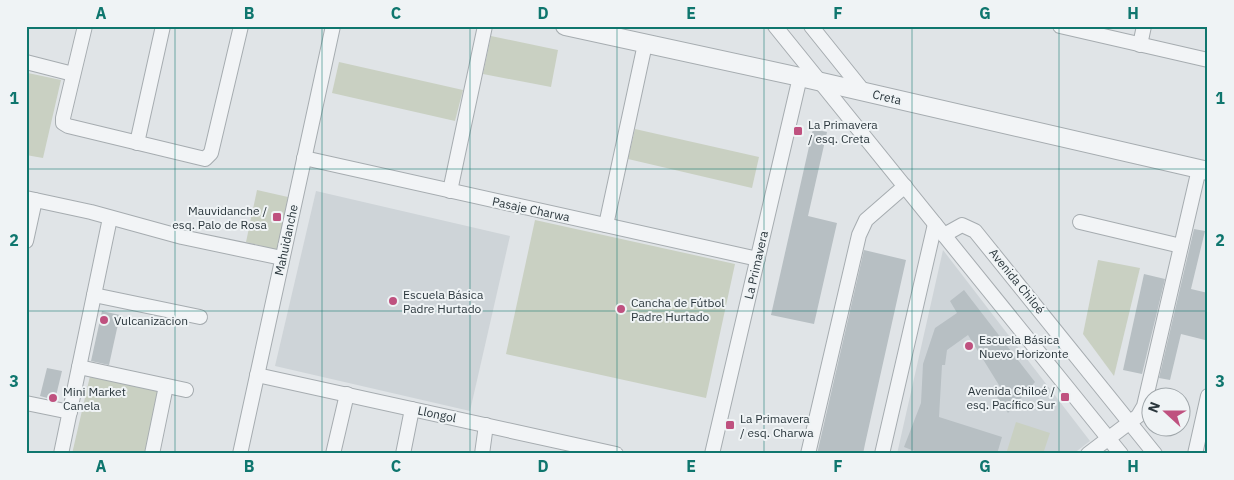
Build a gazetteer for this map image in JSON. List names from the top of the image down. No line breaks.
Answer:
{"streets":{"street":["Creta","Pasaje Charwa","Mahuidanche","La Primavera","Avenida Chiloé","Llongol"]},"crossings":[["Creta","La Primavera"],["Pasaje Charwa","Mahuidanche"],["Pasaje Charwa","La Primavera"],["Mahuidanche","Llongol"]],"places":{"transit":["La Primavera / esq. Creta","Mauvidanche / esq. Palo de Rosa","Avenida Chiloé / esq. Pacífico Sur","La Primavera / esq. Charwa"],"other":["Escuela Básica Padre Hurtado","Cancha de Fútbol Padre Hurtado","Vulcanizacion","Escuela Básica Nuevo Horizonte","Mini Market Canela"]},"north":"left","grid":{"columns":["A","B","C","D","E","F","G","H"],"rows":["1","2","3"]}}
